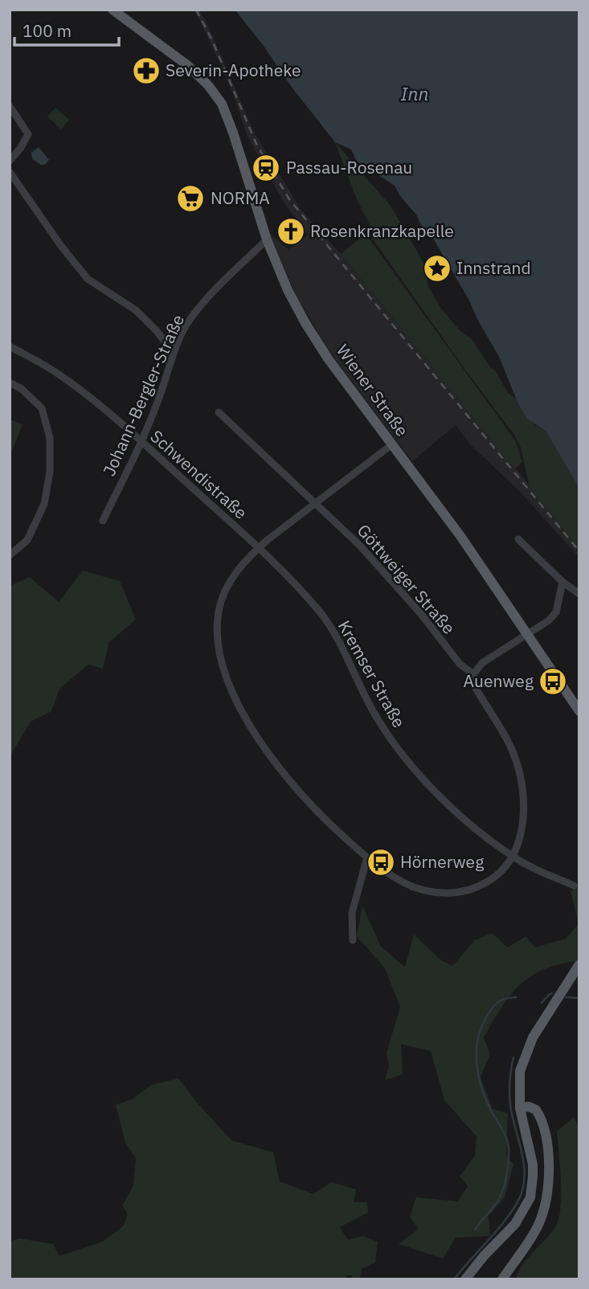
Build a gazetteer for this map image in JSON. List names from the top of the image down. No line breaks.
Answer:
{"streets":{"main road":["Wiener Straße"],"street":["Johann-Bergler-Straße","Schwendistraße","Göttweiger Straße","Kremser Straße"]},"crossings":[["Wiener Straße","Johann-Bergler-Straße"],["Wiener Straße","Göttweiger Straße"],["Johann-Bergler-Straße","Schwendistraße"],["Schwendistraße","Göttweiger Straße"],["Schwendistraße","Kremser Straße"],["Göttweiger Straße","Kremser Straße"]],"water":["Inn"],"places":{"pharmacy":["Severin-Apotheke"],"station":["Passau-Rosenau"],"supermarket":["NORMA"],"church":["Rosenkranzkapelle"],"place":["Innstrand"],"bus stop":["Auenweg","Hörnerweg"]},"scale_bar":"100 m"}
